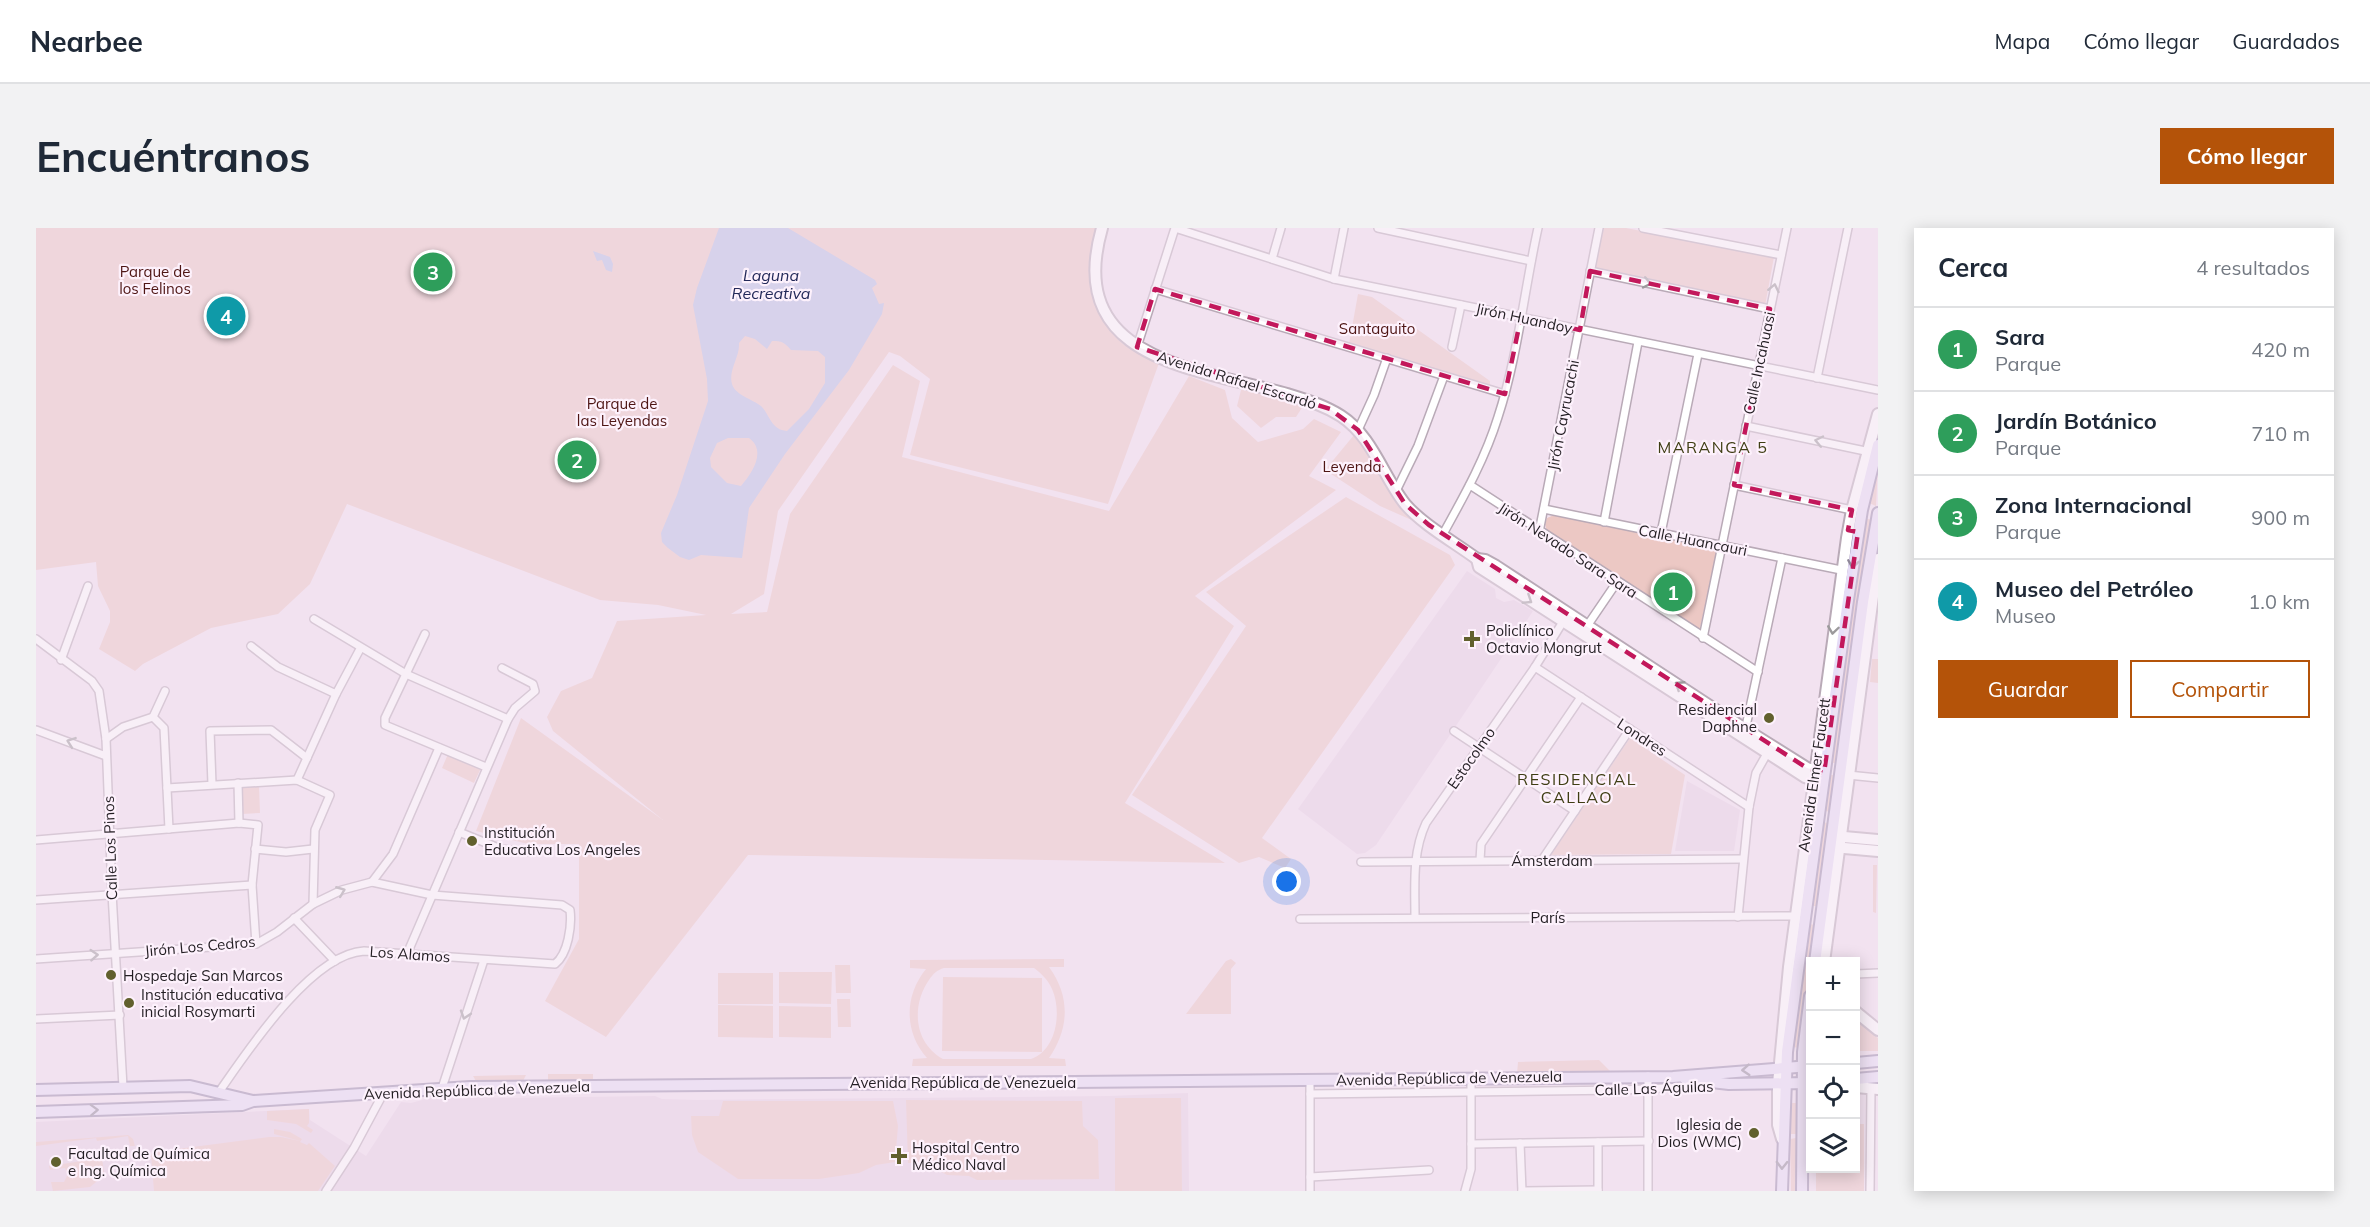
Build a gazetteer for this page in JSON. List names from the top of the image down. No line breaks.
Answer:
{"streets":{"main road":["Avenida Elmer Faucett","Avenida República de Venezuela"],"street":["Jirón Huandoy","Calle Incahuasi","Avenida Rafael Escardó","Jirón Cayrucachi","Calle Huancauri","Jirón Nevado Sara Sara","Londres","Estocolmo","Calle Los Pinos","Ámsterdam","París","Jirón Los Cedros","Los Alamos","Calle Las Águilas"]},"crossings":[["Jirón Huandoy","Calle Incahuasi"],["Jirón Huandoy","Jirón Cayrucachi"],["Calle Incahuasi","Calle Huancauri"],["Calle Incahuasi","Jirón Nevado Sara Sara"],["Jirón Cayrucachi","Calle Huancauri"],["Jirón Cayrucachi","Jirón Nevado Sara Sara"],["Calle Huancauri","Avenida Elmer Faucett"],["Londres","Estocolmo"],["Estocolmo","Ámsterdam"],["Estocolmo","París"],["Avenida Elmer Faucett","París"],["Avenida Elmer Faucett","Avenida República de Venezuela"],["Calle Los Pinos","Jirón Los Cedros"],["Calle Los Pinos","Avenida República de Venezuela"],["Jirón Los Cedros","Los Alamos"],["Los Alamos","Avenida República de Venezuela"],["Avenida República de Venezuela","Calle Las Águilas"]],"districts":["MARANGA 5","RESIDENCIAL CALLAO"],"water":["Laguna Recreativa"],"parks":["Parque de los Felinos","Santaguito","Parque de las Leyendas","Leyenda"],"places":{"health":["Policlínico Octavio Mongrut","Hospital Centro Médico Naval"],"other":["Residencial Daphne","Institución Educativa Los Angeles","Hospedaje San Marcos","Institución educativa inicial Rosymarti","Iglesia de Dios (WMC)","Facultad de Química e Ing. Química"]},"page":{"header":"Nearbee","nav":["Mapa","Cómo llegar","Guardados"],"buttons":["Cómo llegar",["Guardar","Compartir"]],"title":"Encuéntranos","heading":["Cerca","4 resultados"],"pins":["3","4","2","1"],"list":[{"mark":"1","name":"Sara","note":"Parque","value":"420 m"},{"mark":"2","name":"Jardín Botánico","note":"Parque","value":"710 m"},{"mark":"3","name":"Zona Internacional","note":"Parque","value":"900 m"},{"mark":"4","name":"Museo del Petróleo","note":"Museo","value":"1.0 km"}],"map_buttons":["+","−"]}}
